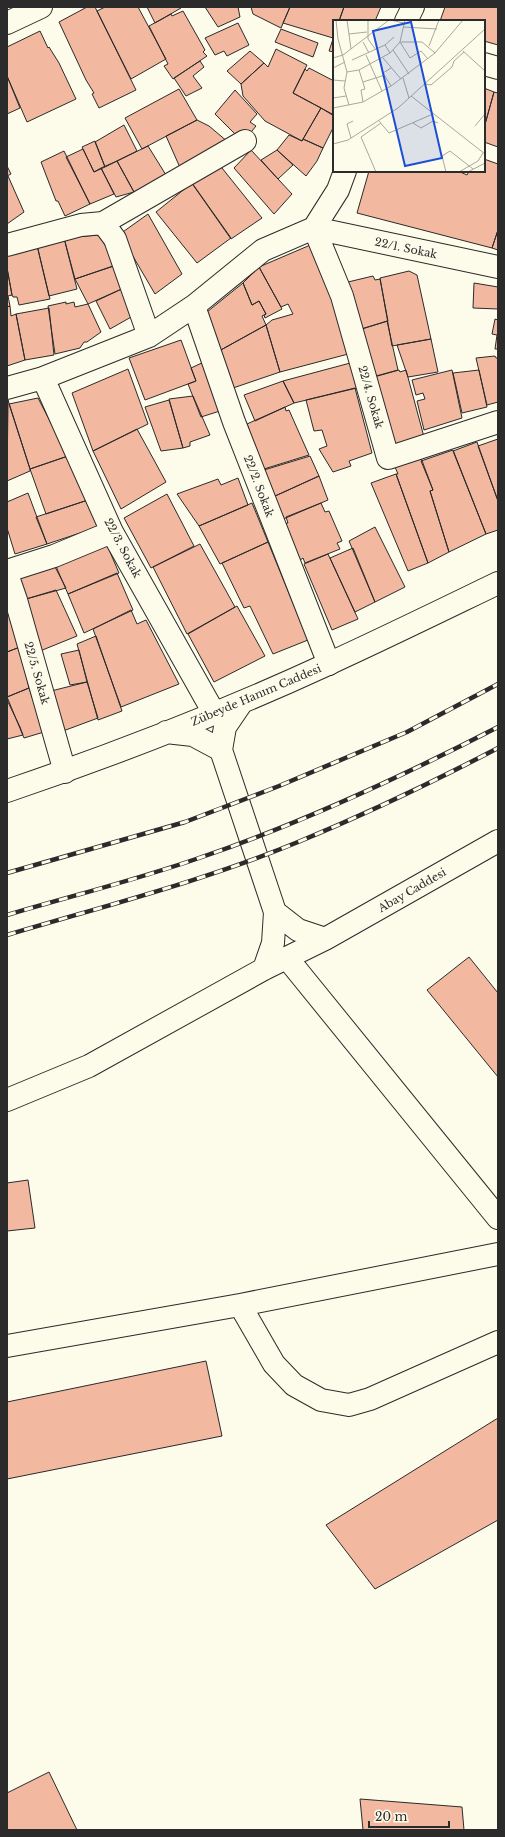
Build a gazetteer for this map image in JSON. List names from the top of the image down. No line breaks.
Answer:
{"streets":{"street":["22/1. Sokak","22/4. Sokak","22/2. Sokak","22/3. Sokak","22/5. Sokak","Zübeyde Hanım Caddesi","Abay Caddesi"]},"crossings":[["22/1. Sokak","22/4. Sokak"],["22/2. Sokak","Zübeyde Hanım Caddesi"],["22/3. Sokak","22/5. Sokak"],["22/3. Sokak","Zübeyde Hanım Caddesi"],["22/5. Sokak","Zübeyde Hanım Caddesi"]],"scale_bar":"20 m"}
